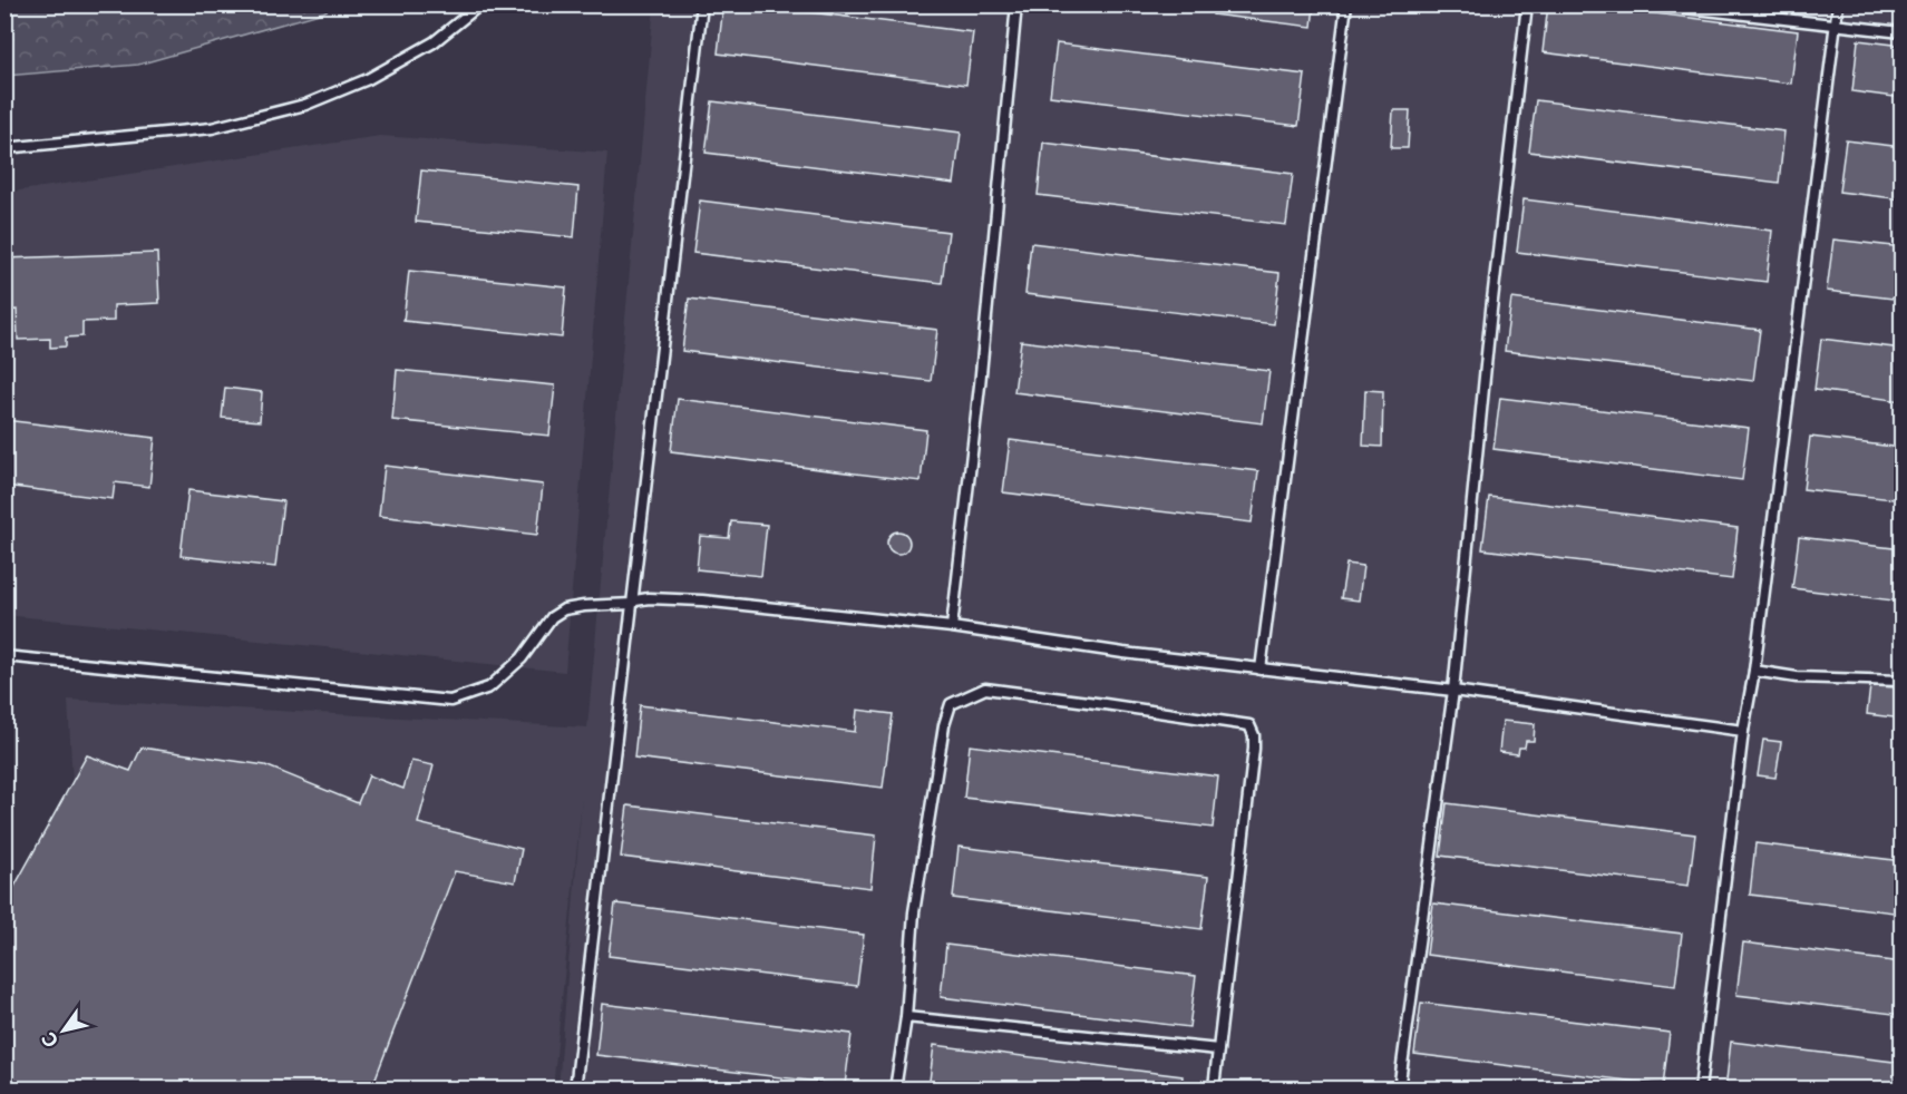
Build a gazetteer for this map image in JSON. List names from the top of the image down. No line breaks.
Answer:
{"north":"bottom left"}
